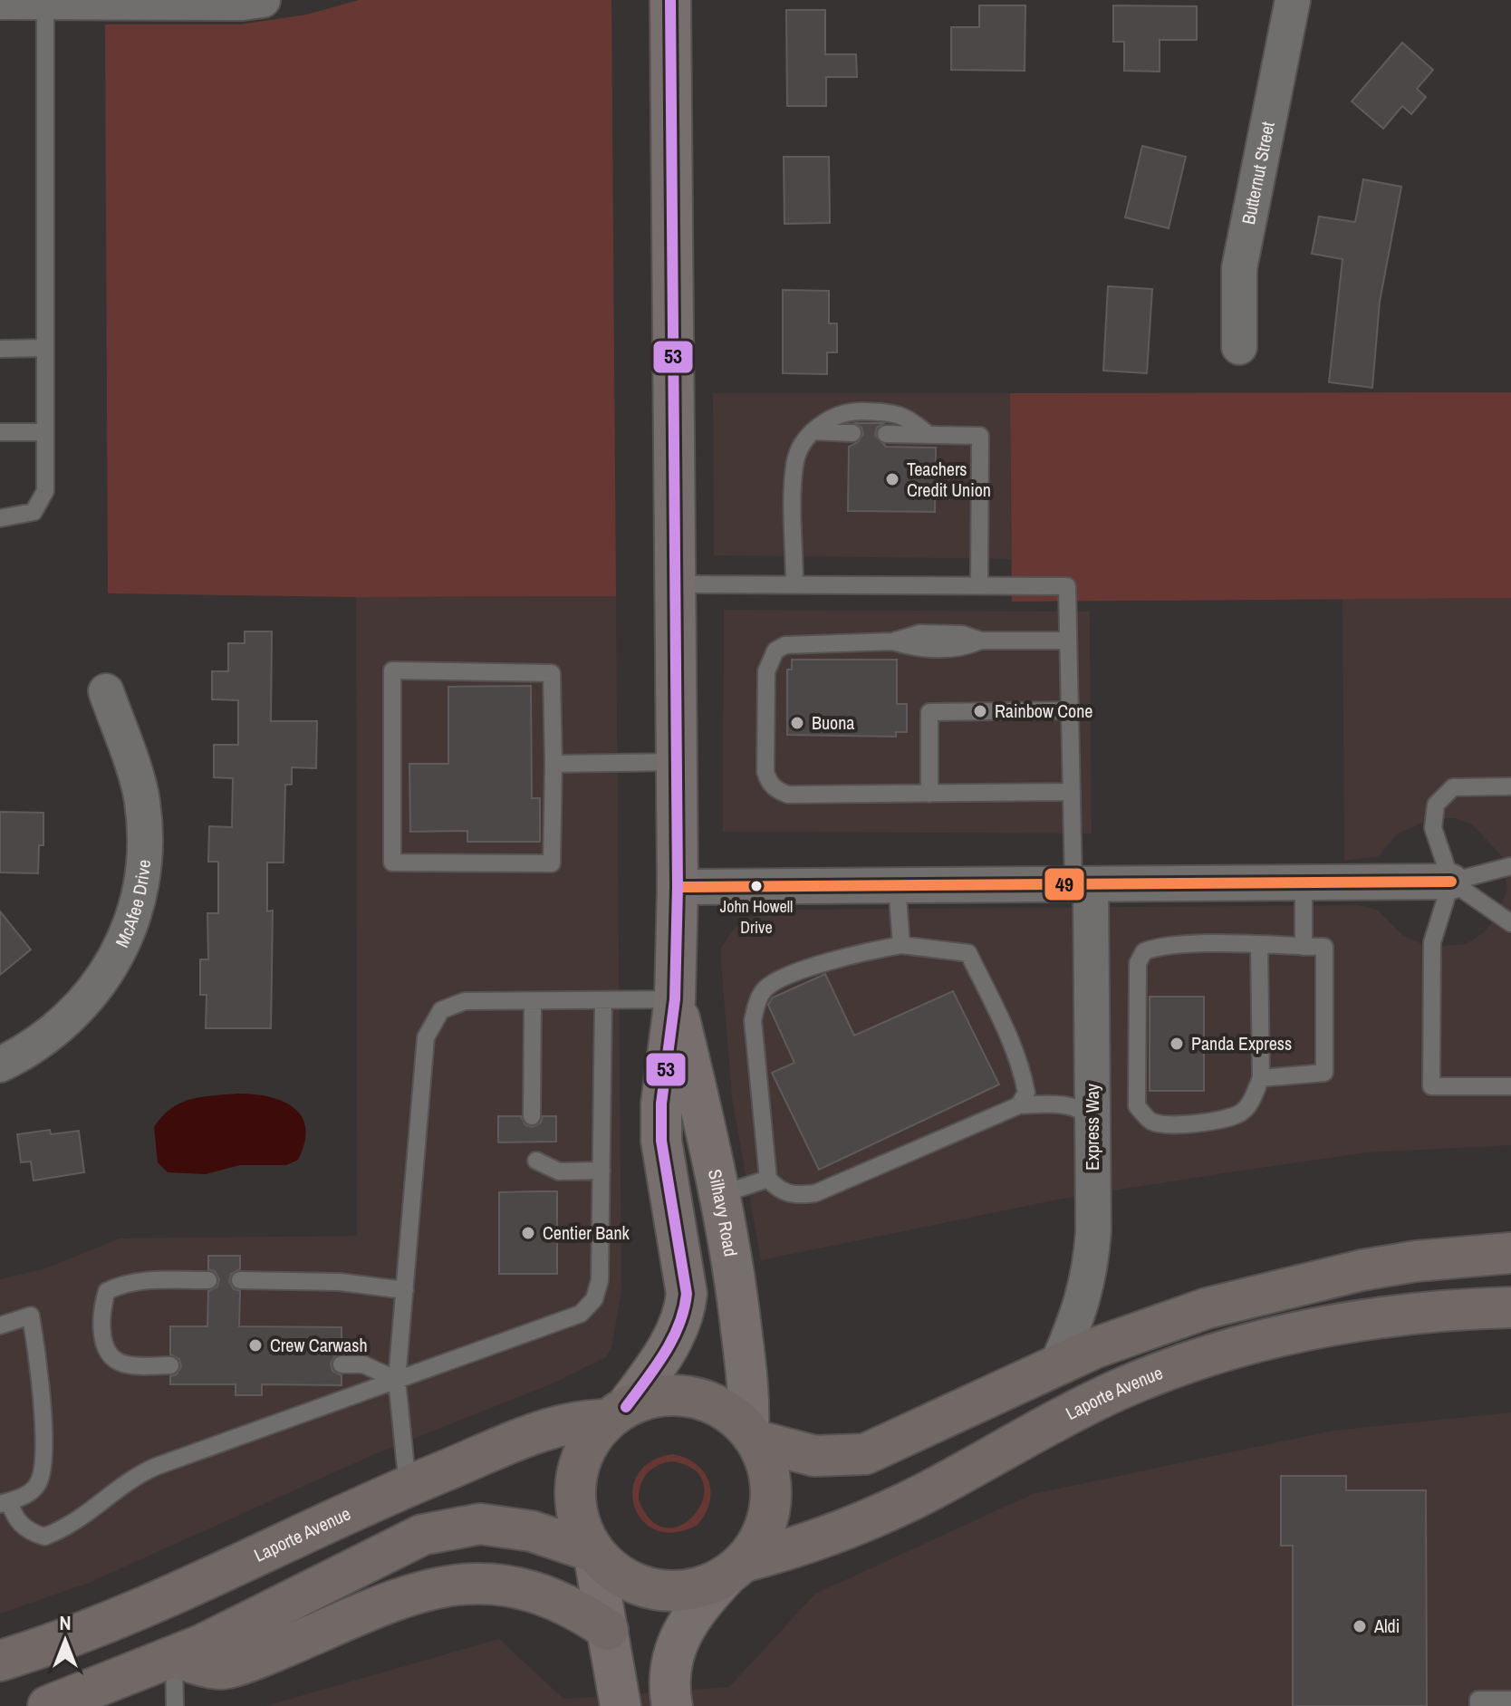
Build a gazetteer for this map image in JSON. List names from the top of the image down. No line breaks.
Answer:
{"streets":{"main road":["Laporte Avenue"],"street":["Butternut Street","McAfee Drive","Express Way","Silhavy Road"]},"crossings":[["Silhavy Road","Laporte Avenue"]],"places":["Teachers Credit Union","Rainbow Cone","Buona","John Howell Drive","Panda Express","Centier Bank","Crew Carwash","Aldi"],"lines":["transit line 53","transit line 49"],"north":"top"}
